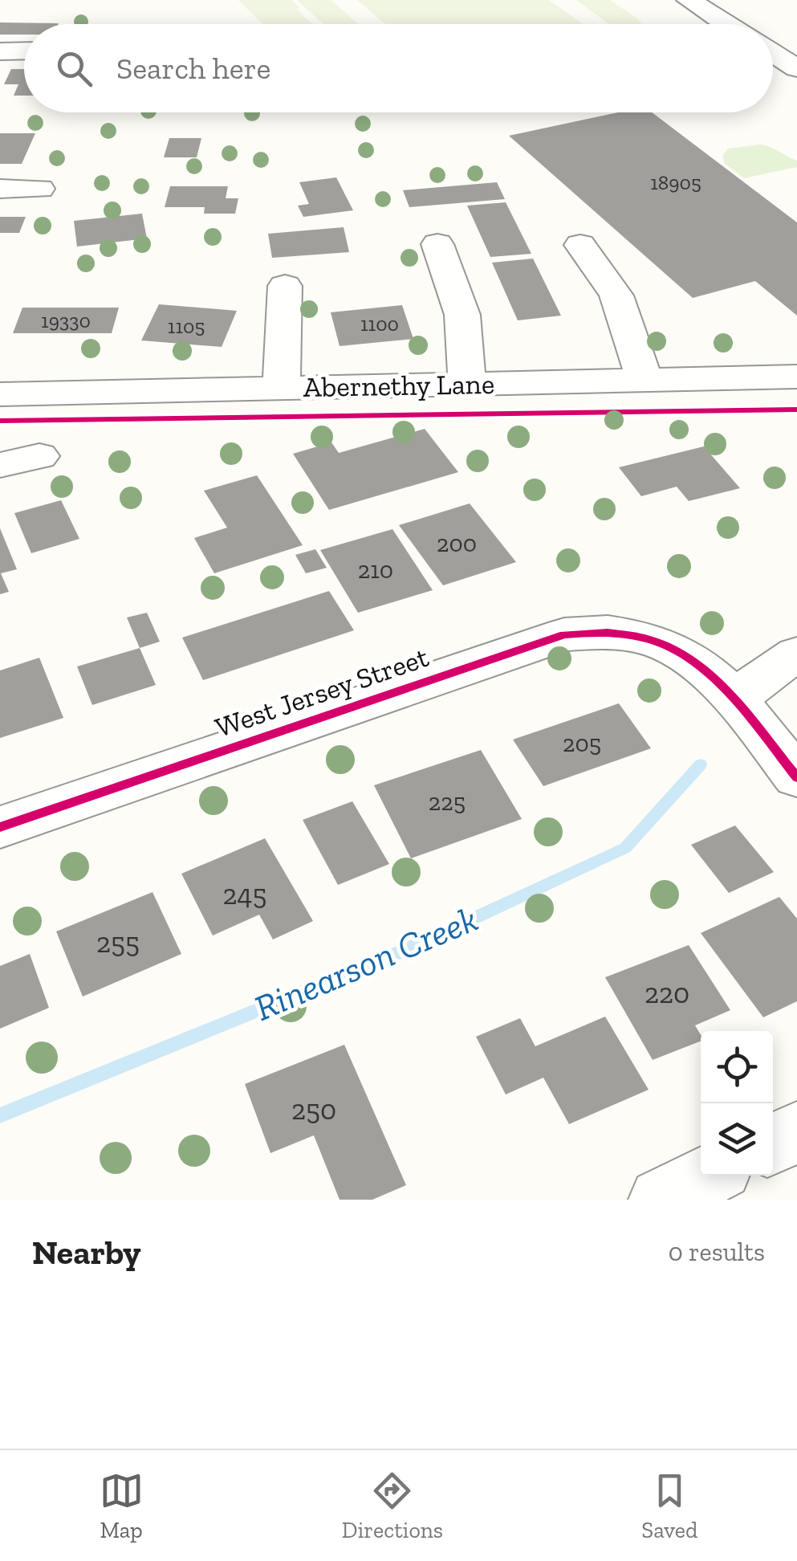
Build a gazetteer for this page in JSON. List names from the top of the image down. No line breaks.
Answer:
{"streets":{"street":["Abernethy Lane","West Jersey Street"]},"water":["Rinearson Creek"],"house_numbers":["18905","19330","1100","1105","200","210","205","225","245","255","220","250"],"page":{"search":"Search here","heading":["Nearby","0 results"],"nav":["Map","Directions","Saved"]}}
